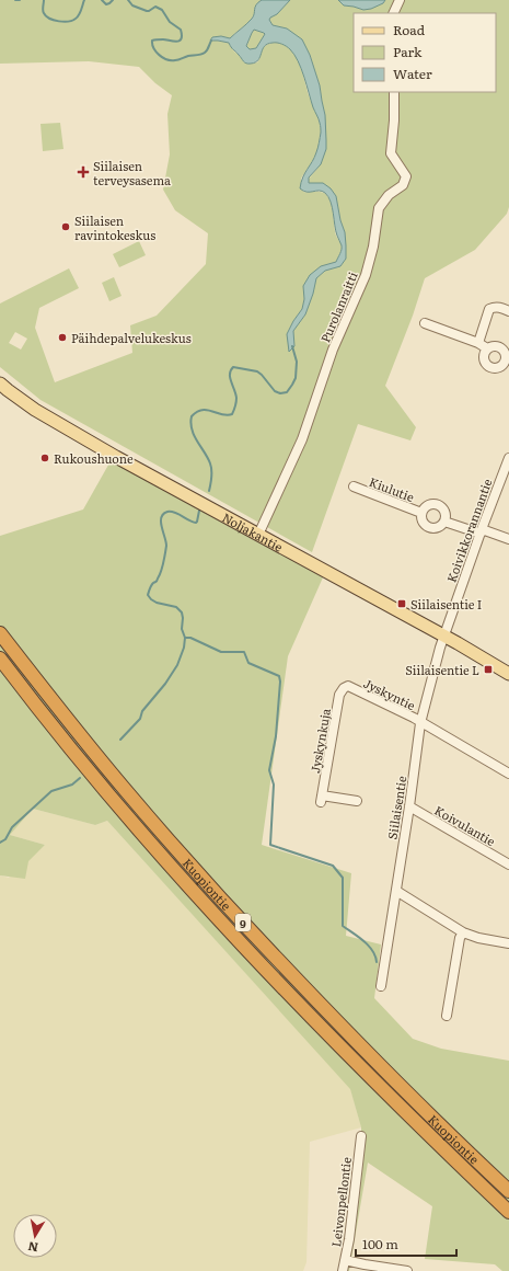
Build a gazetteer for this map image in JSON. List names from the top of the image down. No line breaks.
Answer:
{"streets":{"highway":["Kuopiontie","9"],"main road":["Noljakantie"],"street":["Purolanraitti","Kiulutie","Koivikkorannantie","Jyskyntie","Jyskynkuja","Siilaisentie","Koivulantie","Leivonpellontie"]},"crossings":[["Purolanraitti","Noljakantie"],["Koivikkorannantie","Noljakantie"],["Koivikkorannantie","Siilaisentie"],["Noljakantie","Siilaisentie"],["Jyskyntie","Jyskynkuja"],["Jyskyntie","Siilaisentie"],["Siilaisentie","Koivulantie"]],"places":{"health":["Siilaisen terveysasema"],"other":["Siilaisen ravintokeskus","Päihdepalvelukeskus","Rukoushuone"],"transit":["Siilaisentie I","Siilaisentie L"]},"legend":["Road","Park","Water"],"scale_bar":"100 m","north":"bottom"}
